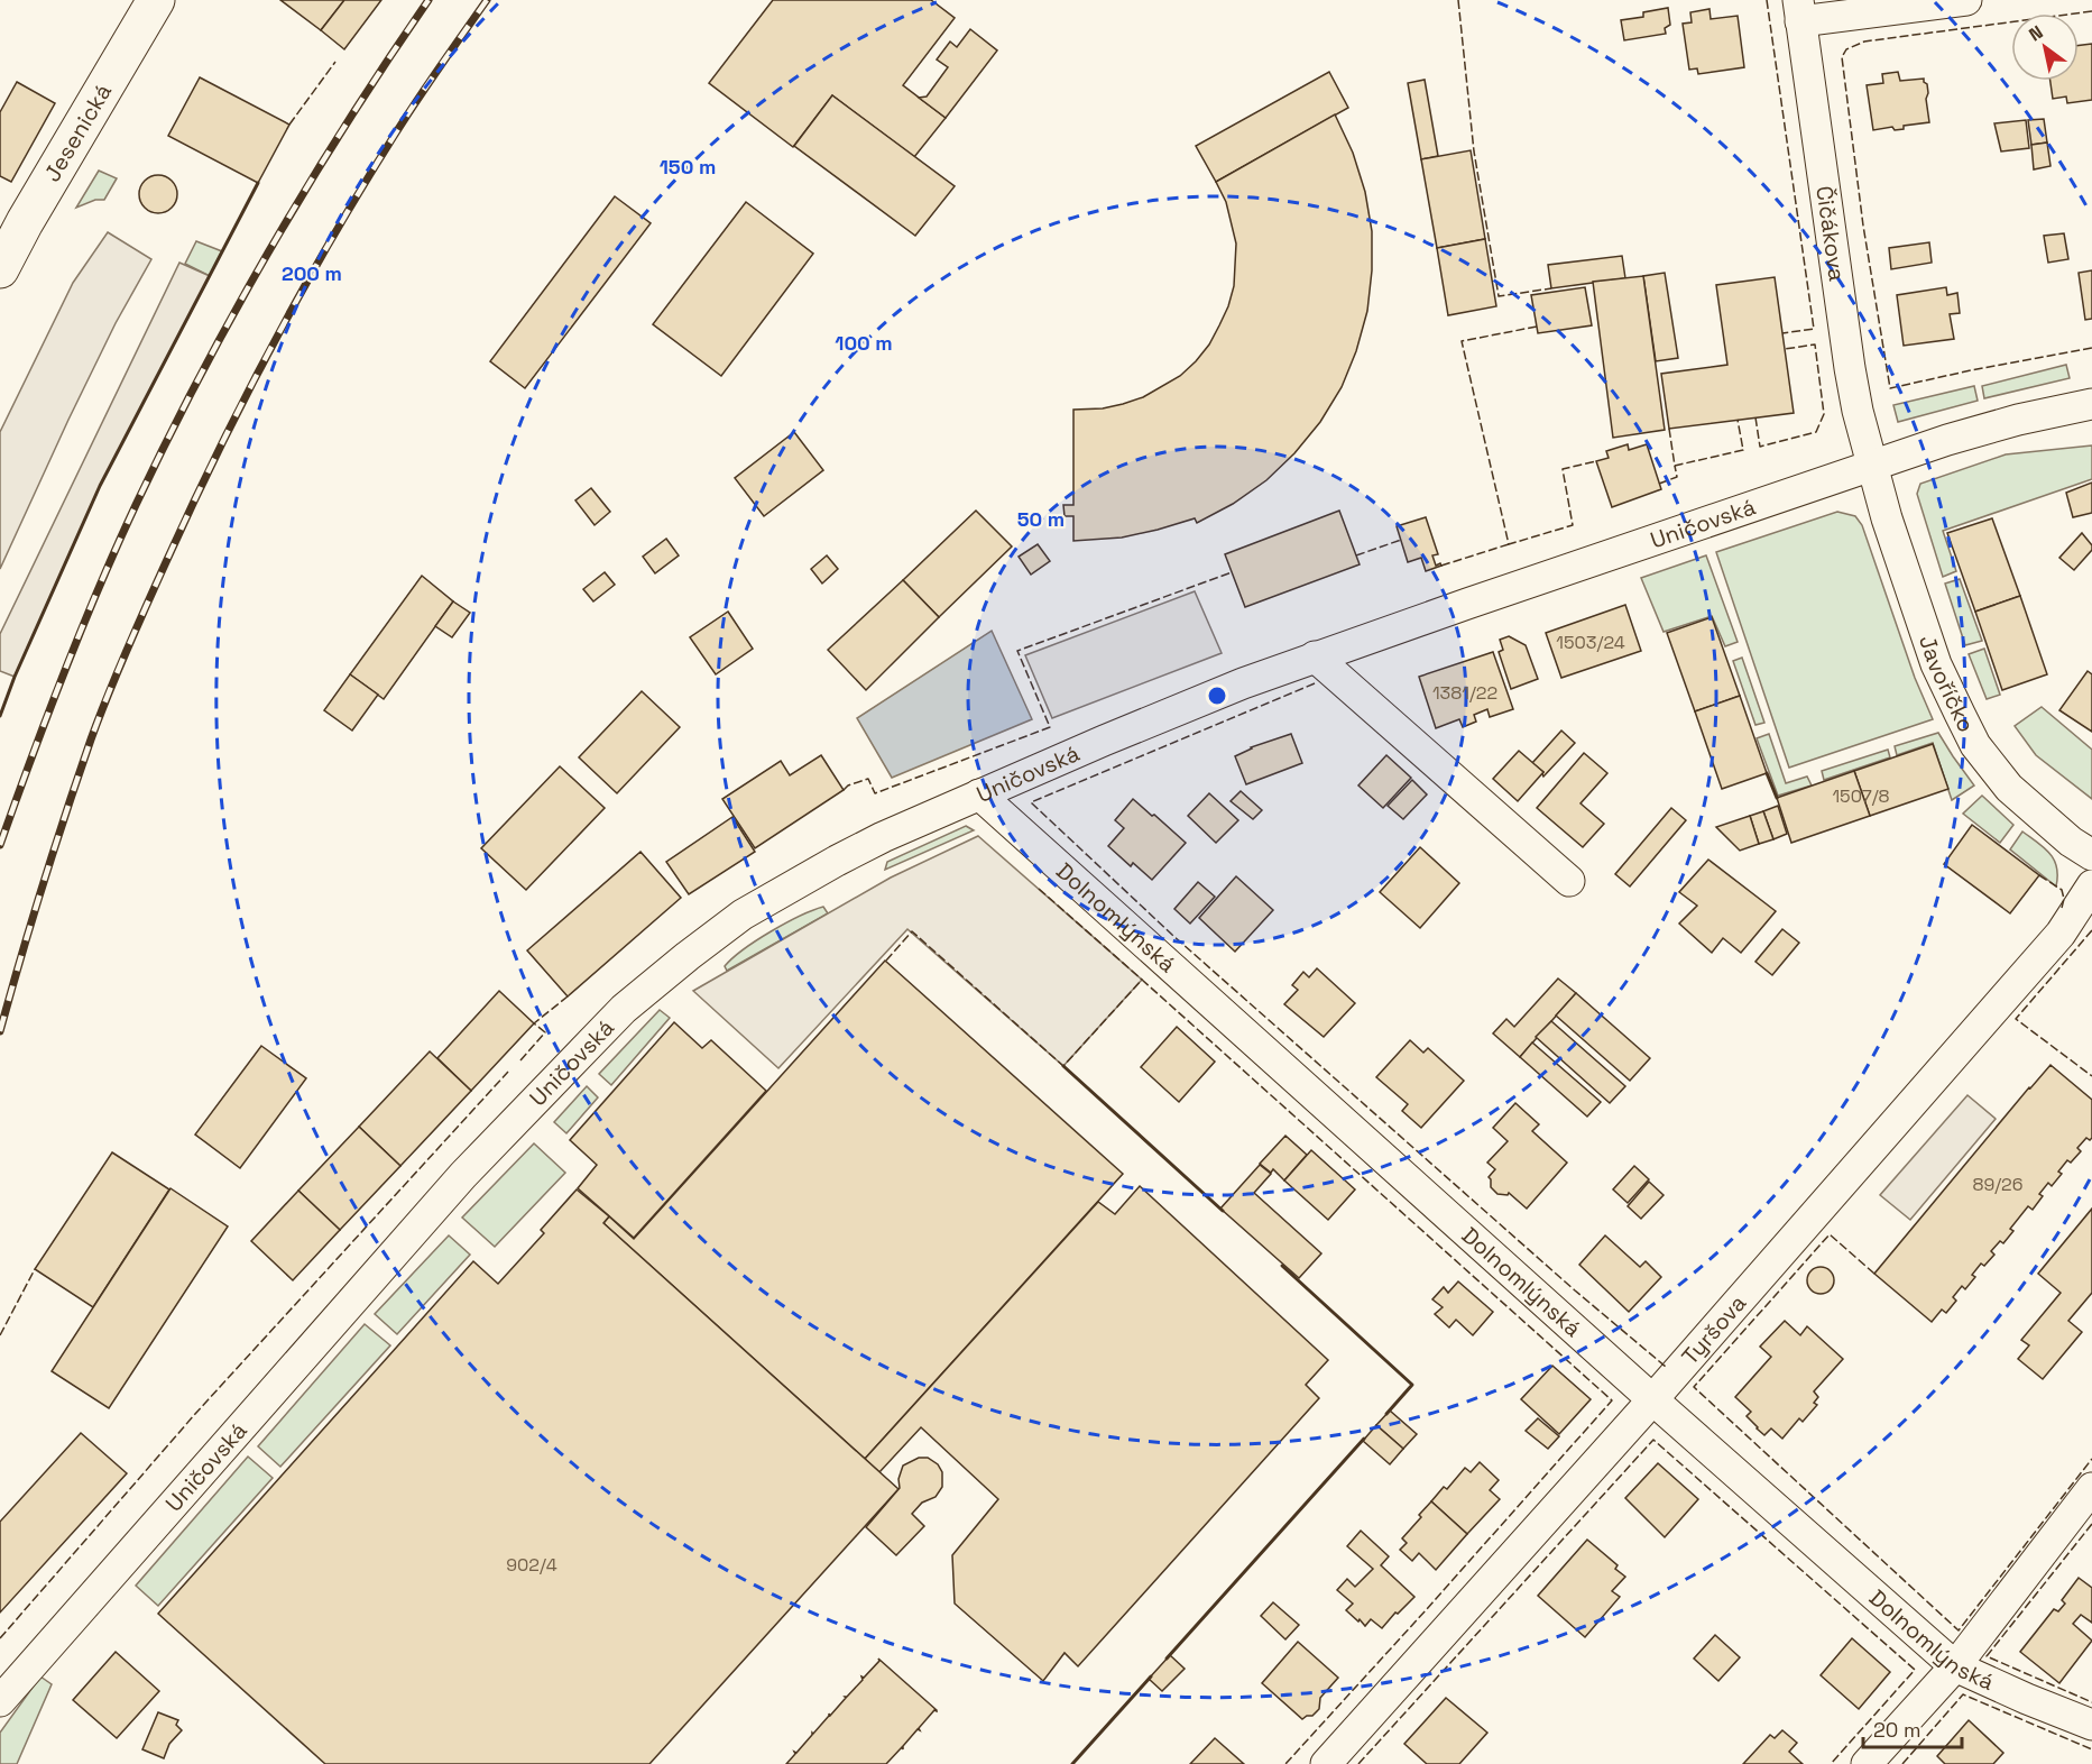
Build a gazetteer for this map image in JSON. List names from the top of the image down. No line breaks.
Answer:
{"streets":{"main road":["Jesenická"],"street":["Čičákova","Uničovská","Javoříčko","Dolnomlýnská","Tyršova"]},"crossings":[["Čičákova","Uničovská"],["Čičákova","Javoříčko"],["Uničovská","Javoříčko"],["Uničovská","Dolnomlýnská"],["Dolnomlýnská","Tyršova"]],"house_numbers":["1503/24","1381/22","1507/8","89/26","902/4"],"scale_bar":"20 m","north":"top left","rings":["150 m","200 m","100 m","50 m"]}
